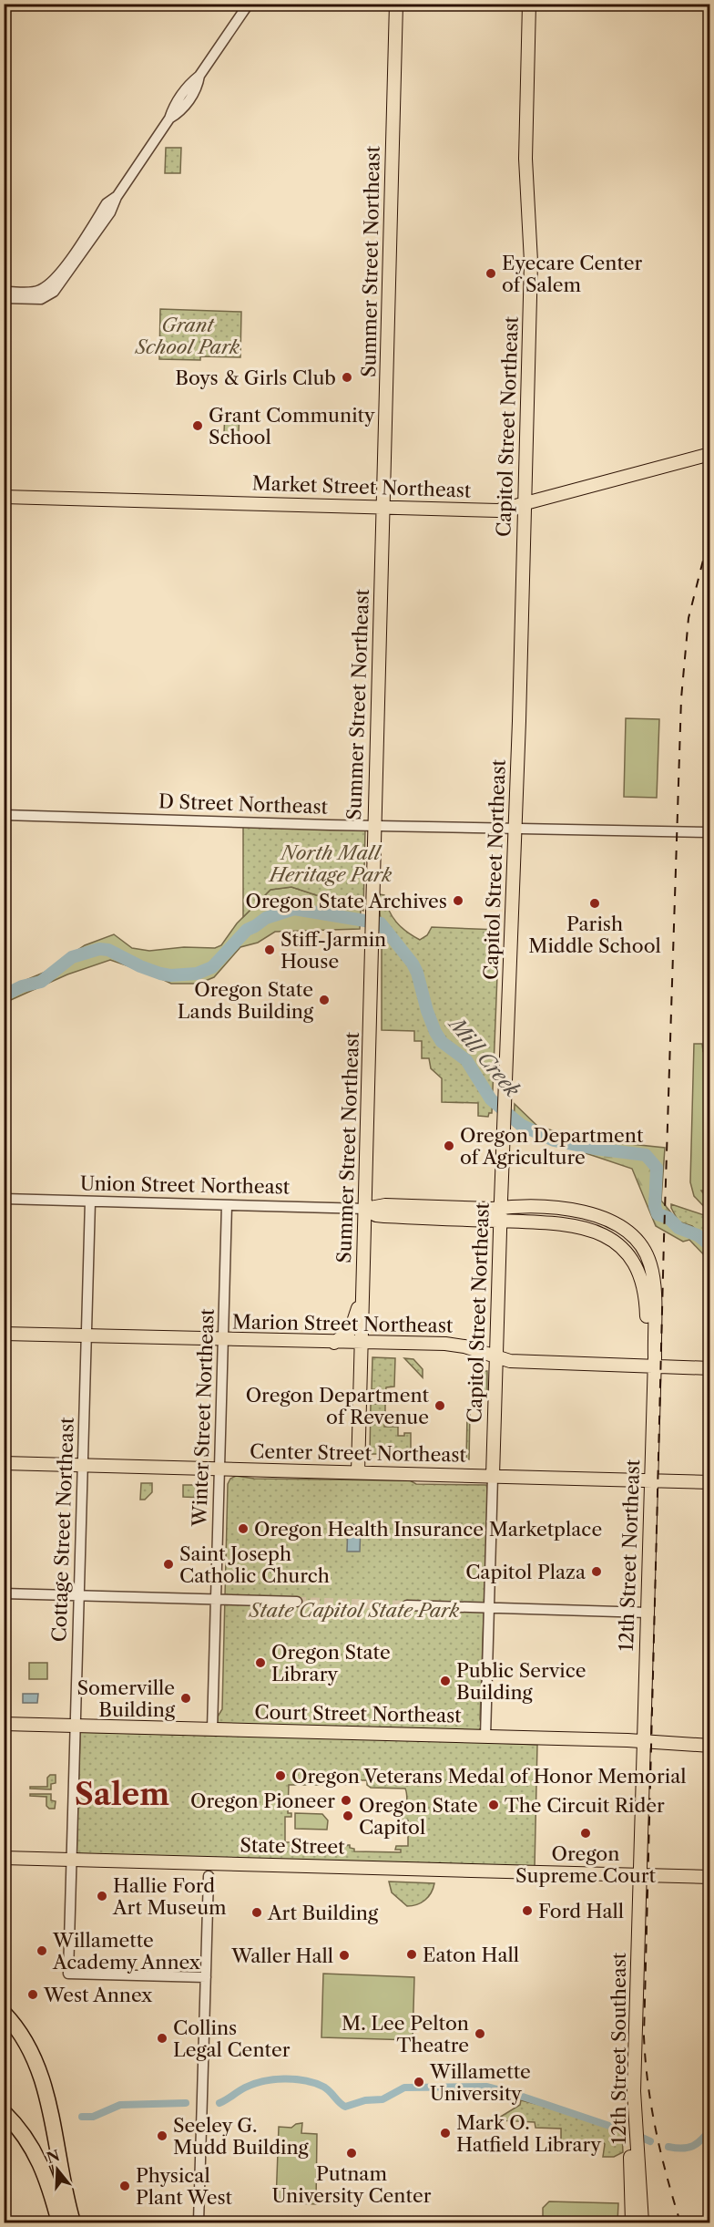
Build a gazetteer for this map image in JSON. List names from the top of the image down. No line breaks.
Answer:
{"streets":{"main road":["Summer Street Northeast","Capitol Street Northeast","Market Street Northeast","Union Street Northeast","Marion Street Northeast","Center Street Northeast","12th Street Northeast","Court Street Northeast","State Street","12th Street Southeast"],"street":["D Street Northeast","Winter Street Northeast","Cottage Street Northeast"]},"crossings":[["Summer Street Northeast","Market Street Northeast"],["Summer Street Northeast","D Street Northeast"],["Summer Street Northeast","Union Street Northeast"],["Summer Street Northeast","Marion Street Northeast"],["Summer Street Northeast","Center Street Northeast"],["Capitol Street Northeast","Market Street Northeast"],["Capitol Street Northeast","D Street Northeast"],["Capitol Street Northeast","Union Street Northeast"],["Capitol Street Northeast","Marion Street Northeast"],["Capitol Street Northeast","Center Street Northeast"],["Capitol Street Northeast","Court Street Northeast"],["Union Street Northeast","Winter Street Northeast"],["Union Street Northeast","Cottage Street Northeast"],["Union Street Northeast","12th Street Northeast"],["Marion Street Northeast","Winter Street Northeast"],["Marion Street Northeast","Cottage Street Northeast"],["Marion Street Northeast","12th Street Northeast"],["Winter Street Northeast","Center Street Northeast"],["Winter Street Northeast","Court Street Northeast"],["Center Street Northeast","Cottage Street Northeast"],["Center Street Northeast","12th Street Northeast"],["Cottage Street Northeast","Court Street Northeast"],["Cottage Street Northeast","State Street"],["12th Street Northeast","Court Street Northeast"],["12th Street Northeast","State Street"],["12th Street Northeast","12th Street Southeast"],["State Street","12th Street Southeast"]],"districts":["Salem"],"water":["Mill Creek"],"parks":["Grant School Park","North Mall Heritage Park","State Capitol State Park"],"places":["Eyecare Center of Salem","Boys & Girls Club","Grant Community School","Oregon State Archives","Parish Middle School","Stiff-Jarmin House","Oregon State Lands Building","Oregon Department of Agriculture","Oregon Department of Revenue","Oregon Health Insurance Marketplace","Saint Joseph Catholic Church","Capitol Plaza","Oregon State Library","Public Service Building","Somerville Building","Oregon Veterans Medal of Honor Memorial","Oregon Pioneer","The Circuit Rider","Oregon State Capitol","Oregon Supreme Court","Hallie Ford Art Museum","Ford Hall","Art Building","Willamette Academy Annex","Eaton Hall","Waller Hall","West Annex","M. Lee Pelton Theatre","Collins Legal Center","Willamette University","Mark O. Hatfield Library","Seeley G. Mudd Building","Putnam University Center","Physical Plant West"],"north":"top"}
